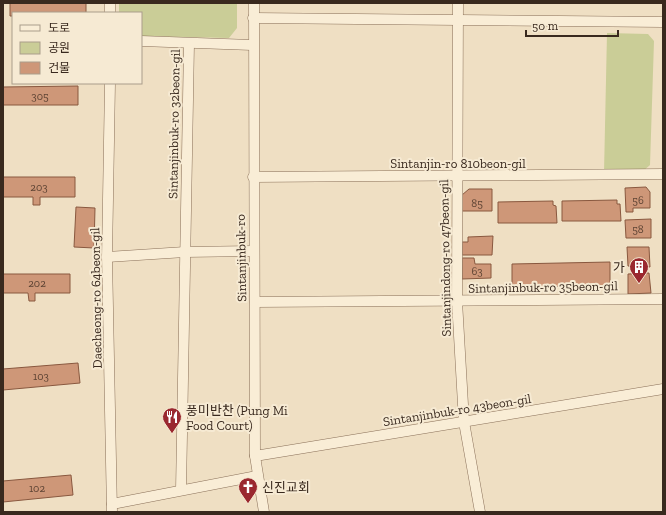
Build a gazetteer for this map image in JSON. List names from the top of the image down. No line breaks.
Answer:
{"streets":{"street":["Sintanjinbuk-ro 32beon-gil","Sintanjin-ro 810beon-gil","Sintanjinbuk-ro","Sintanjindong-ro 47beon-gil","Sintanjinbuk-ro 35beon-gil","Daecheong-ro 64beon-gil","Sintanjinbuk-ro 43beon-gil"]},"crossings":[["Sintanjin-ro 810beon-gil","Sintanjinbuk-ro"],["Sintanjin-ro 810beon-gil","Sintanjindong-ro 47beon-gil"],["Sintanjinbuk-ro","Sintanjinbuk-ro 35beon-gil"],["Sintanjinbuk-ro","Sintanjinbuk-ro 43beon-gil"],["Sintanjindong-ro 47beon-gil","Sintanjinbuk-ro 35beon-gil"],["Sintanjindong-ro 47beon-gil","Sintanjinbuk-ro 43beon-gil"]],"places":{"building":["가"],"restaurant":["풍미반찬 (Pung Mi Food Court)"],"church":["신진교회"]},"house_numbers":["305","203","56","85","58","63","202","103","102"],"legend":["도로","공원","건물"],"scale_bar":"50 m"}
